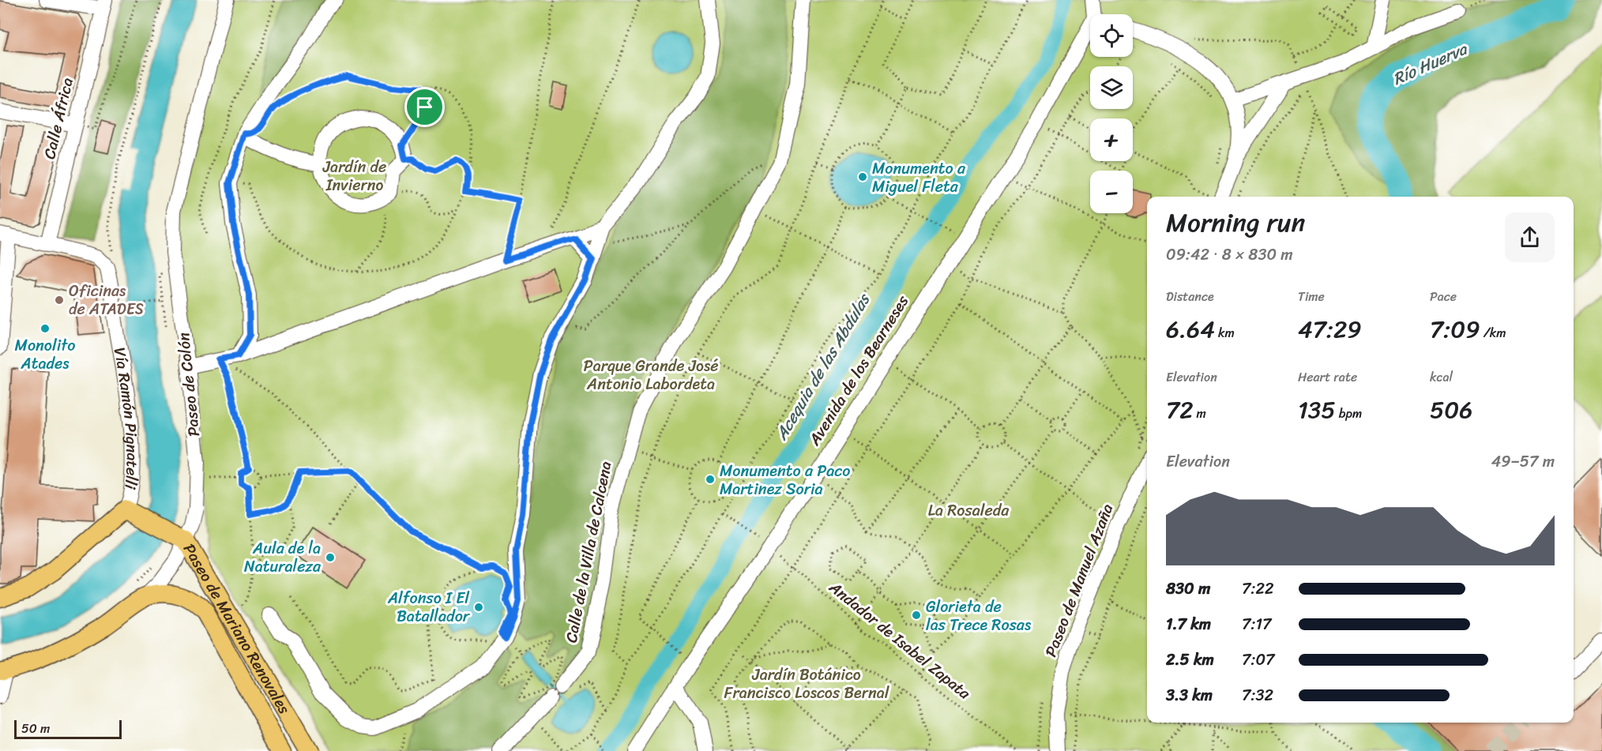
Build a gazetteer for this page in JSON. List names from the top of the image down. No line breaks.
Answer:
{"streets":{"main road":["Paseo de Colón","Vía Ramón Pignatelli","Paseo de Mariano Renovales"],"street":["Calle África","Avenida de los Bearneses","Calle de la Villa de Calcena","Paseo de Manuel Azaña"],"path":["Andador de Isabel Zapata"]},"crossings":[["Calle África","Vía Ramón Pignatelli"],["Avenida de los Bearneses","Andador de Isabel Zapata"],["Paseo de Colón","Paseo de Mariano Renovales"],["Vía Ramón Pignatelli","Paseo de Mariano Renovales"]],"water":["Río Huerva","Acequia de las Abdulas"],"parks":["Jardín de Invierno","Parque Grande José Antonio Labordeta","La Rosaleda","Jardín Botánico Francisco Loscos Bernal"],"places":["Monumento a Miguel Fleta","Oficinas de ATADES","Monolito Atades","Monumento a Paco Martinez Soria","Aula de la Naturaleza","Alfonso I El Batallador","Glorieta de las Trece Rosas"],"scale_bar":"50 m","page":{"map_buttons":["+","−"],"heading":["Morning run","09:42 · 8 × 830 m"],"stats":[["Distance","6.64 km"],["Time","47:29"],["Pace","7:09 /km"],["Elevation","72 m"],["Heart rate","135 bpm"],["kcal","506"]],"chart":["Elevation","49–57 m"],"list":[{"name":"830 m","note":"7:22"},{"name":"1.7 km","note":"7:17"},{"name":"2.5 km","note":"7:07"},{"name":"3.3 km","note":"7:32"}],"scale":"50 m"}}
